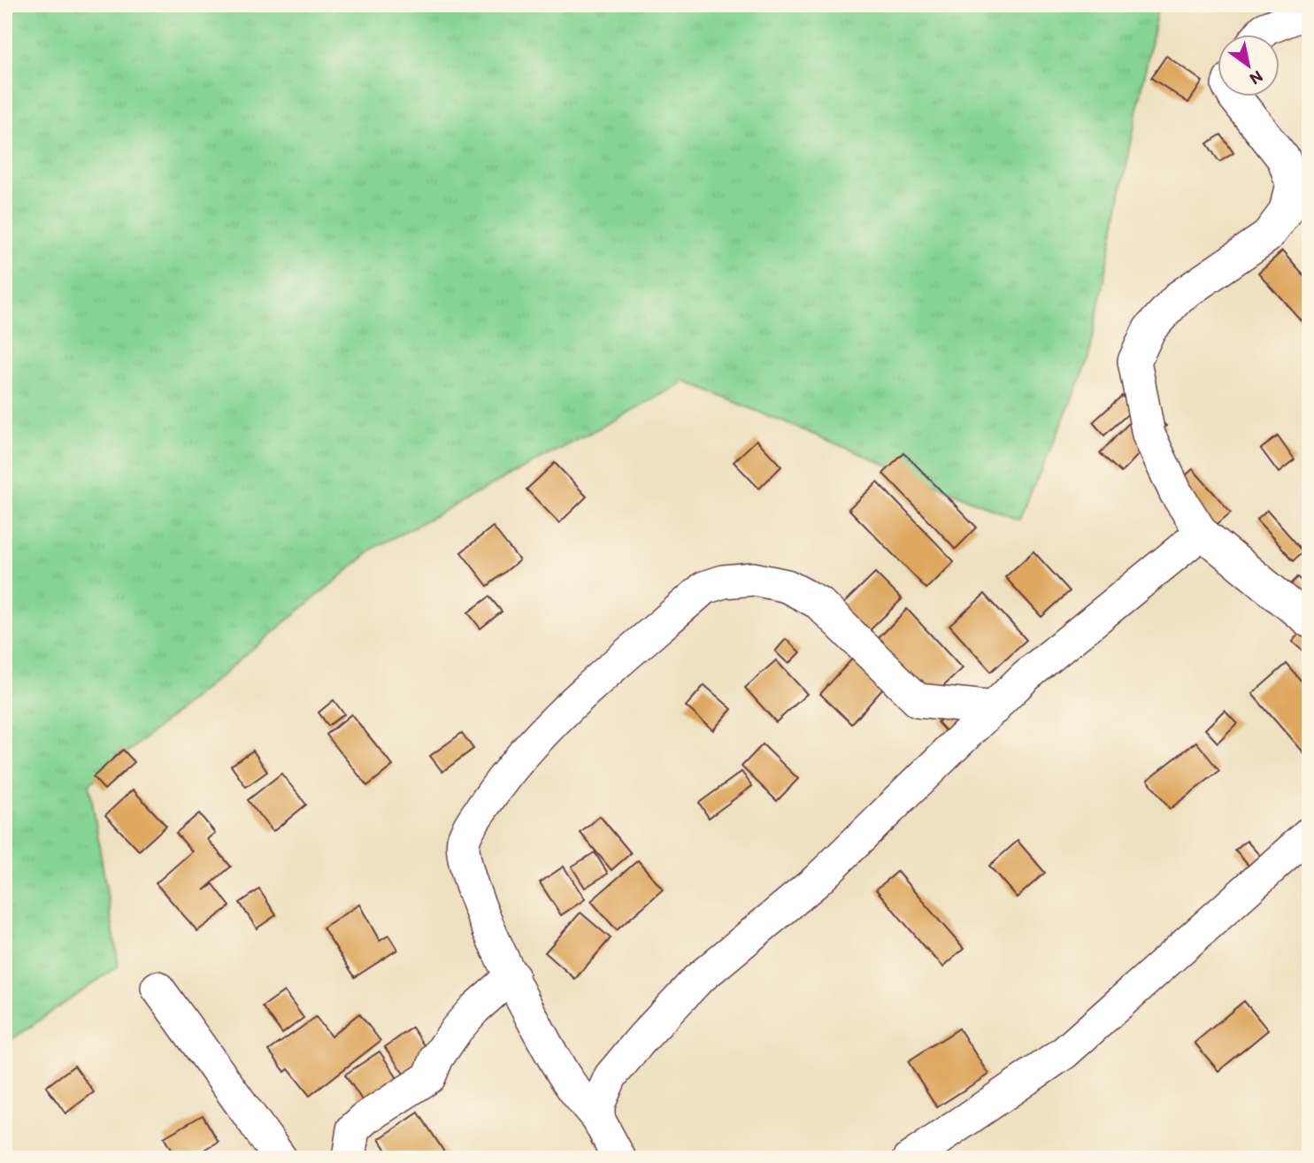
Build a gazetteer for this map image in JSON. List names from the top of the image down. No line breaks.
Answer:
{"north":"bottom right"}
